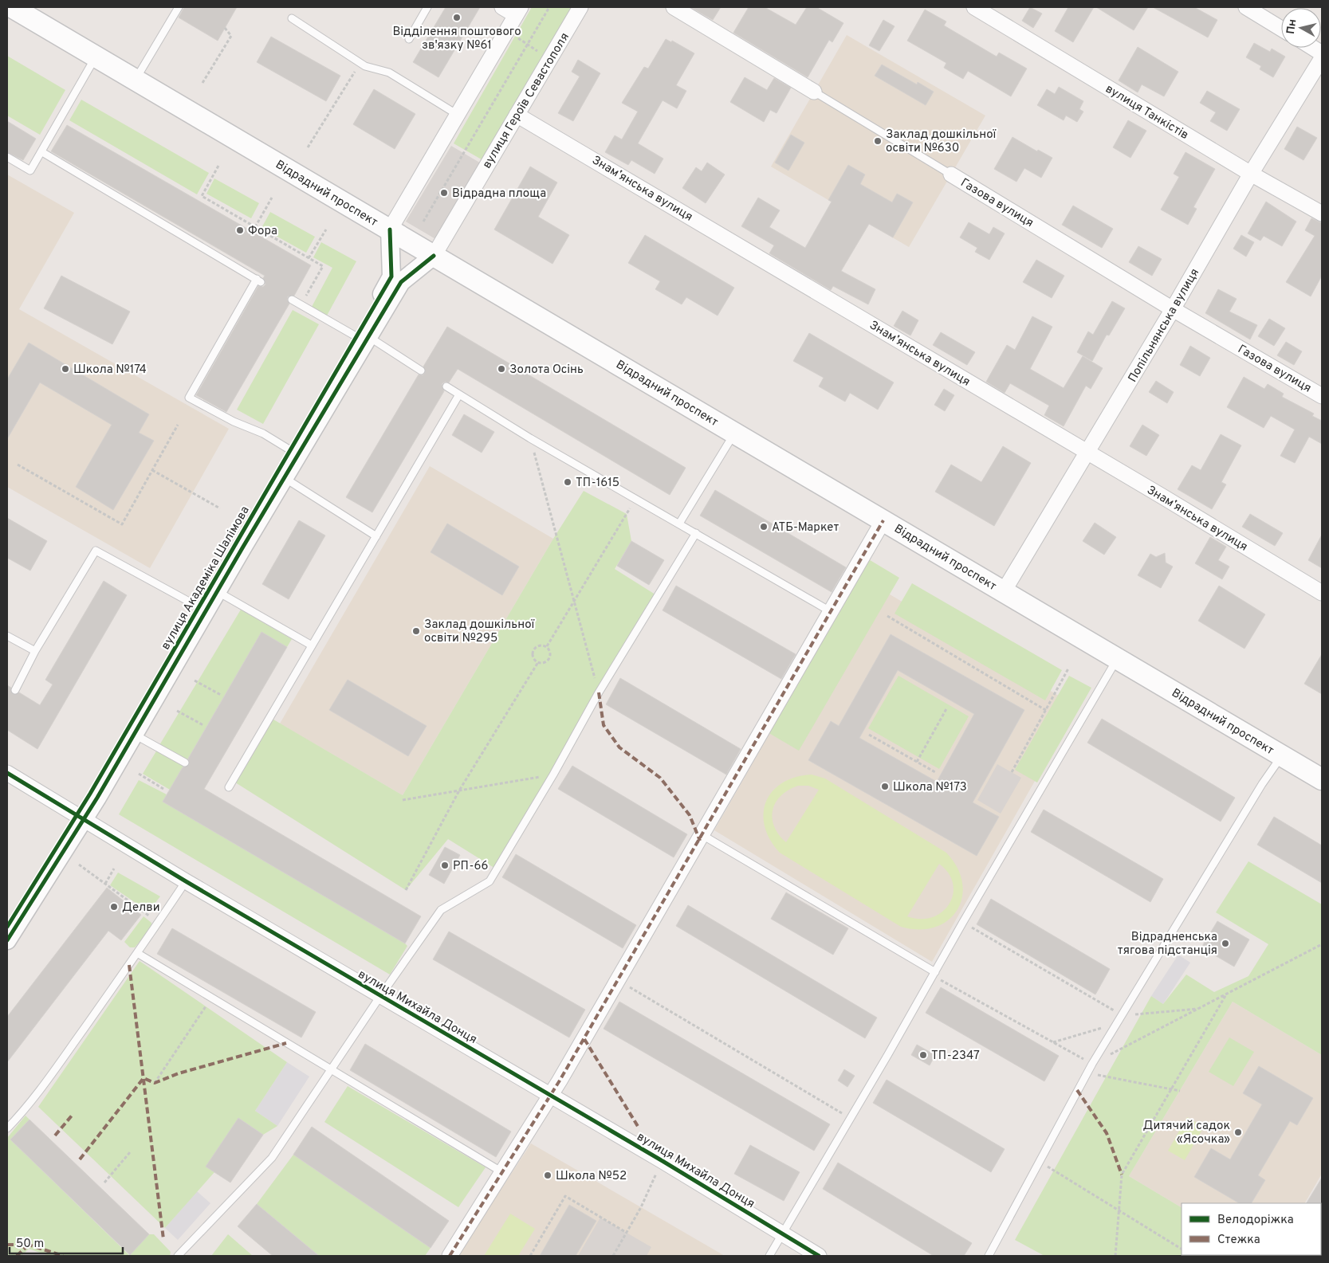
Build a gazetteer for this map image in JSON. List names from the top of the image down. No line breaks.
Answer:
{"streets":{"main road":["Відрадний проспект"],"street":["вулиця Героїв Севастополя","вулиця Танкістів","Знамʼянська вулиця","Газова вулиця","Попільнянська вулиця","вулиця Академіка Шалімова","вулиця Михайла Донця"]},"crossings":[["вулиця Героїв Севастополя","Знамʼянська вулиця"],["вулиця Героїв Севастополя","Відрадний проспект"],["вулиця Героїв Севастополя","вулиця Академіка Шалімова"],["вулиця Танкістів","Попільнянська вулиця"],["Знамʼянська вулиця","Попільнянська вулиця"],["Відрадний проспект","Попільнянська вулиця"],["Відрадний проспект","вулиця Академіка Шалімова"],["Газова вулиця","Попільнянська вулиця"],["вулиця Академіка Шалімова","вулиця Михайла Донця"]],"places":["Відділення поштового зв'язку №61","Заклад дошкільної освіти №630","Відрадна площа","Фора","Школа №174","Золота Осінь","ТП-1615","АТБ-Маркет","Заклад дошкільної освіти №295","Школа №173","РП-66","Делви","Відрадненська тягова підстанція","ТП-2347","Дитячий садок «Ясочка»","Школа №52"],"legend":["Велодоріжка","Стежка"],"scale_bar":"50 m","north":"left"}
